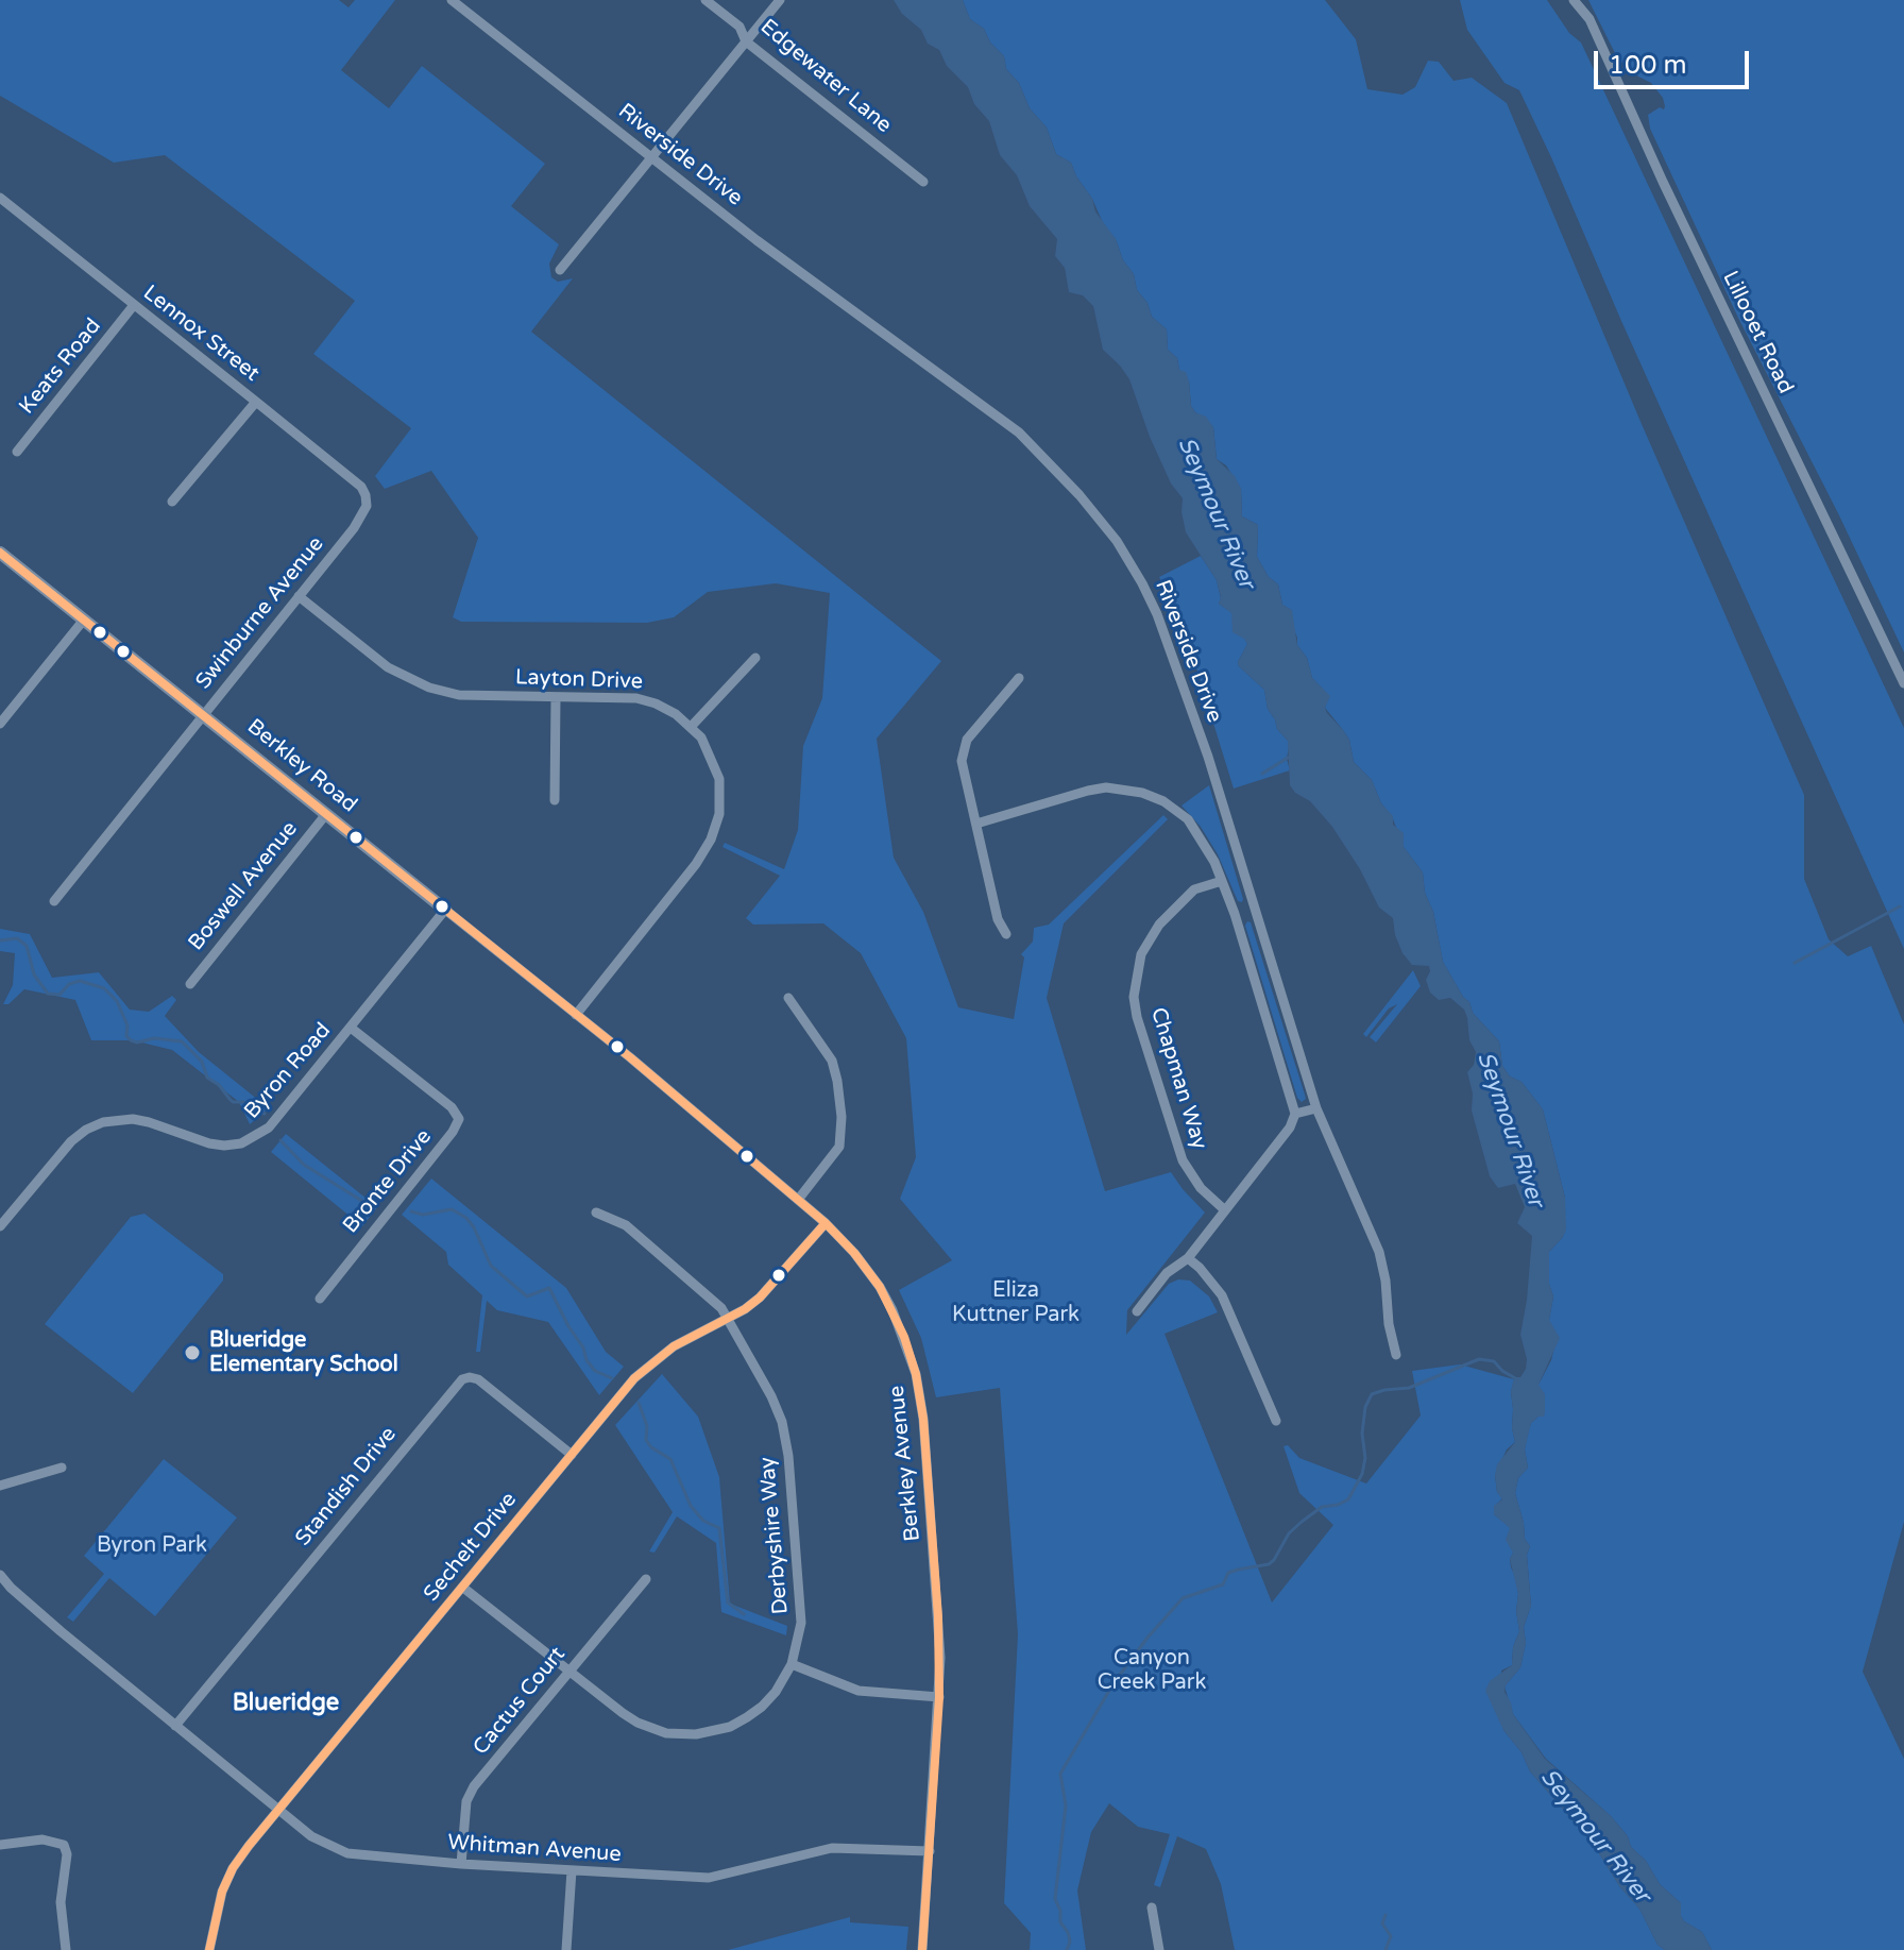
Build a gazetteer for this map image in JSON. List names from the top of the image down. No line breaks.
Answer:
{"streets":{"street":["Edgewater Lane","Riverside Drive","Lillooet Road","Lennox Street","Keats Road","Swinburne Avenue","Layton Drive","Berkley Road","Boswell Avenue","Byron Road","Chapman Way","Bronte Drive","Berkley Avenue","Standish Drive","Derbyshire Way","Sechelt Drive","Cactus Court","Whitman Avenue"]},"crossings":[["Lennox Street","Keats Road"],["Lennox Street","Swinburne Avenue"],["Swinburne Avenue","Layton Drive"],["Swinburne Avenue","Berkley Road"],["Layton Drive","Berkley Road"],["Layton Drive","Berkley Avenue"],["Berkley Road","Boswell Avenue"],["Berkley Road","Byron Road"],["Berkley Road","Berkley Avenue"],["Byron Road","Bronte Drive"],["Berkley Avenue","Sechelt Drive"],["Berkley Avenue","Whitman Avenue"],["Standish Drive","Sechelt Drive"],["Standish Drive","Whitman Avenue"],["Derbyshire Way","Sechelt Drive"],["Derbyshire Way","Cactus Court"],["Sechelt Drive","Whitman Avenue"],["Cactus Court","Whitman Avenue"]],"districts":["Blueridge"],"water":["Seymour River"],"parks":["Eliza Kuttner Park","Byron Park","Canyon Creek Park"],"places":["Blueridge Elementary School"],"scale_bar":"100 m"}
